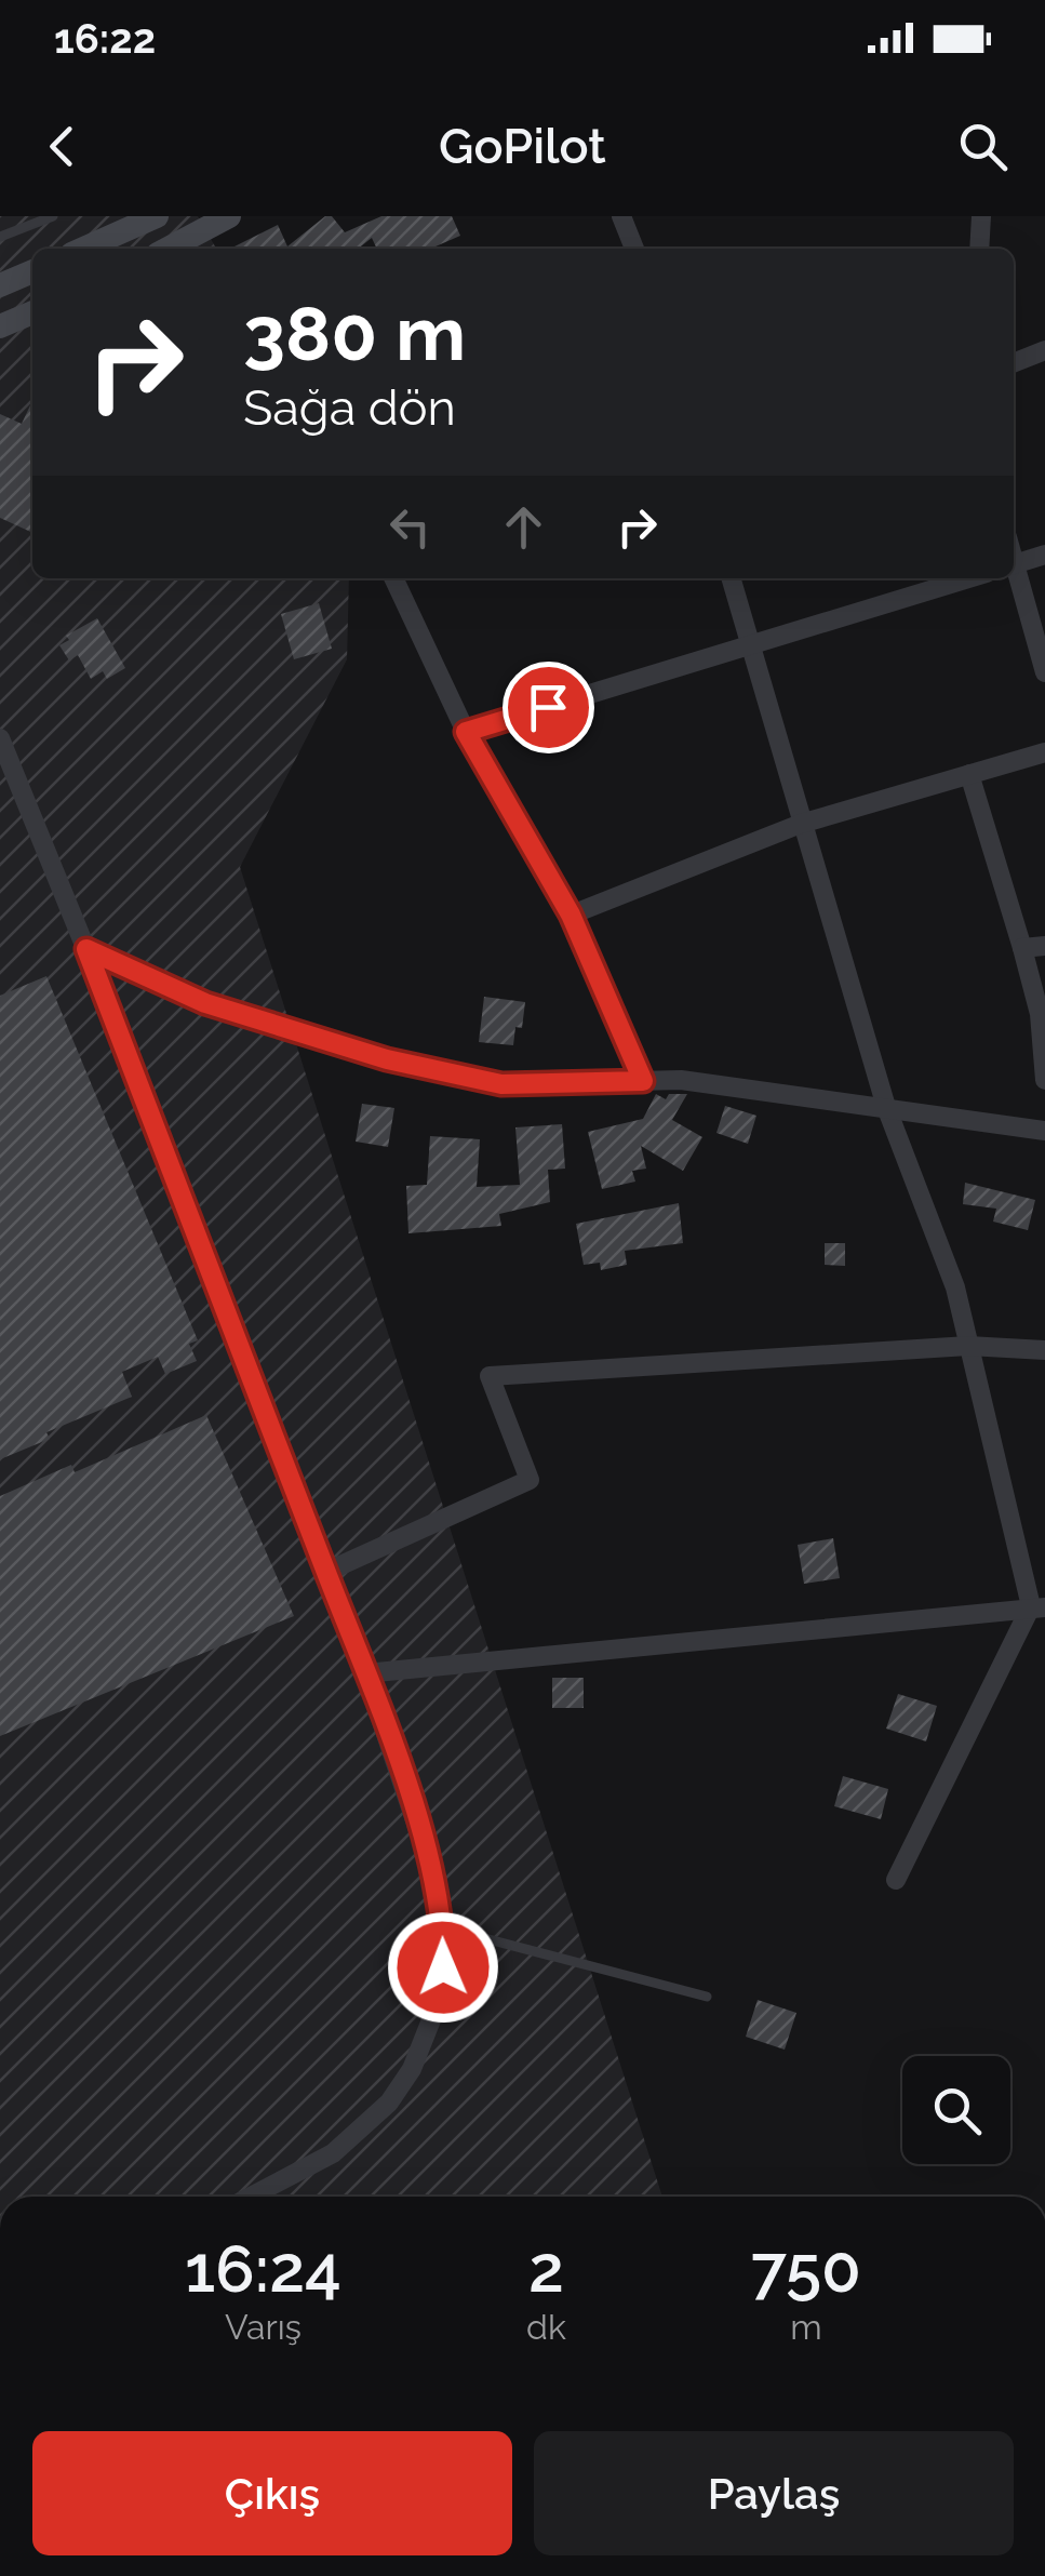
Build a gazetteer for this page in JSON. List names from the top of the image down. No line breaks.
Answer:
{"page":{"status":"16:22","header":"GoPilot","turn":["380 m","Sağa dön"],"eta":["16:24","Varış","2","dk","750","m"],"buttons":["Çıkış","Paylaş"]}}
